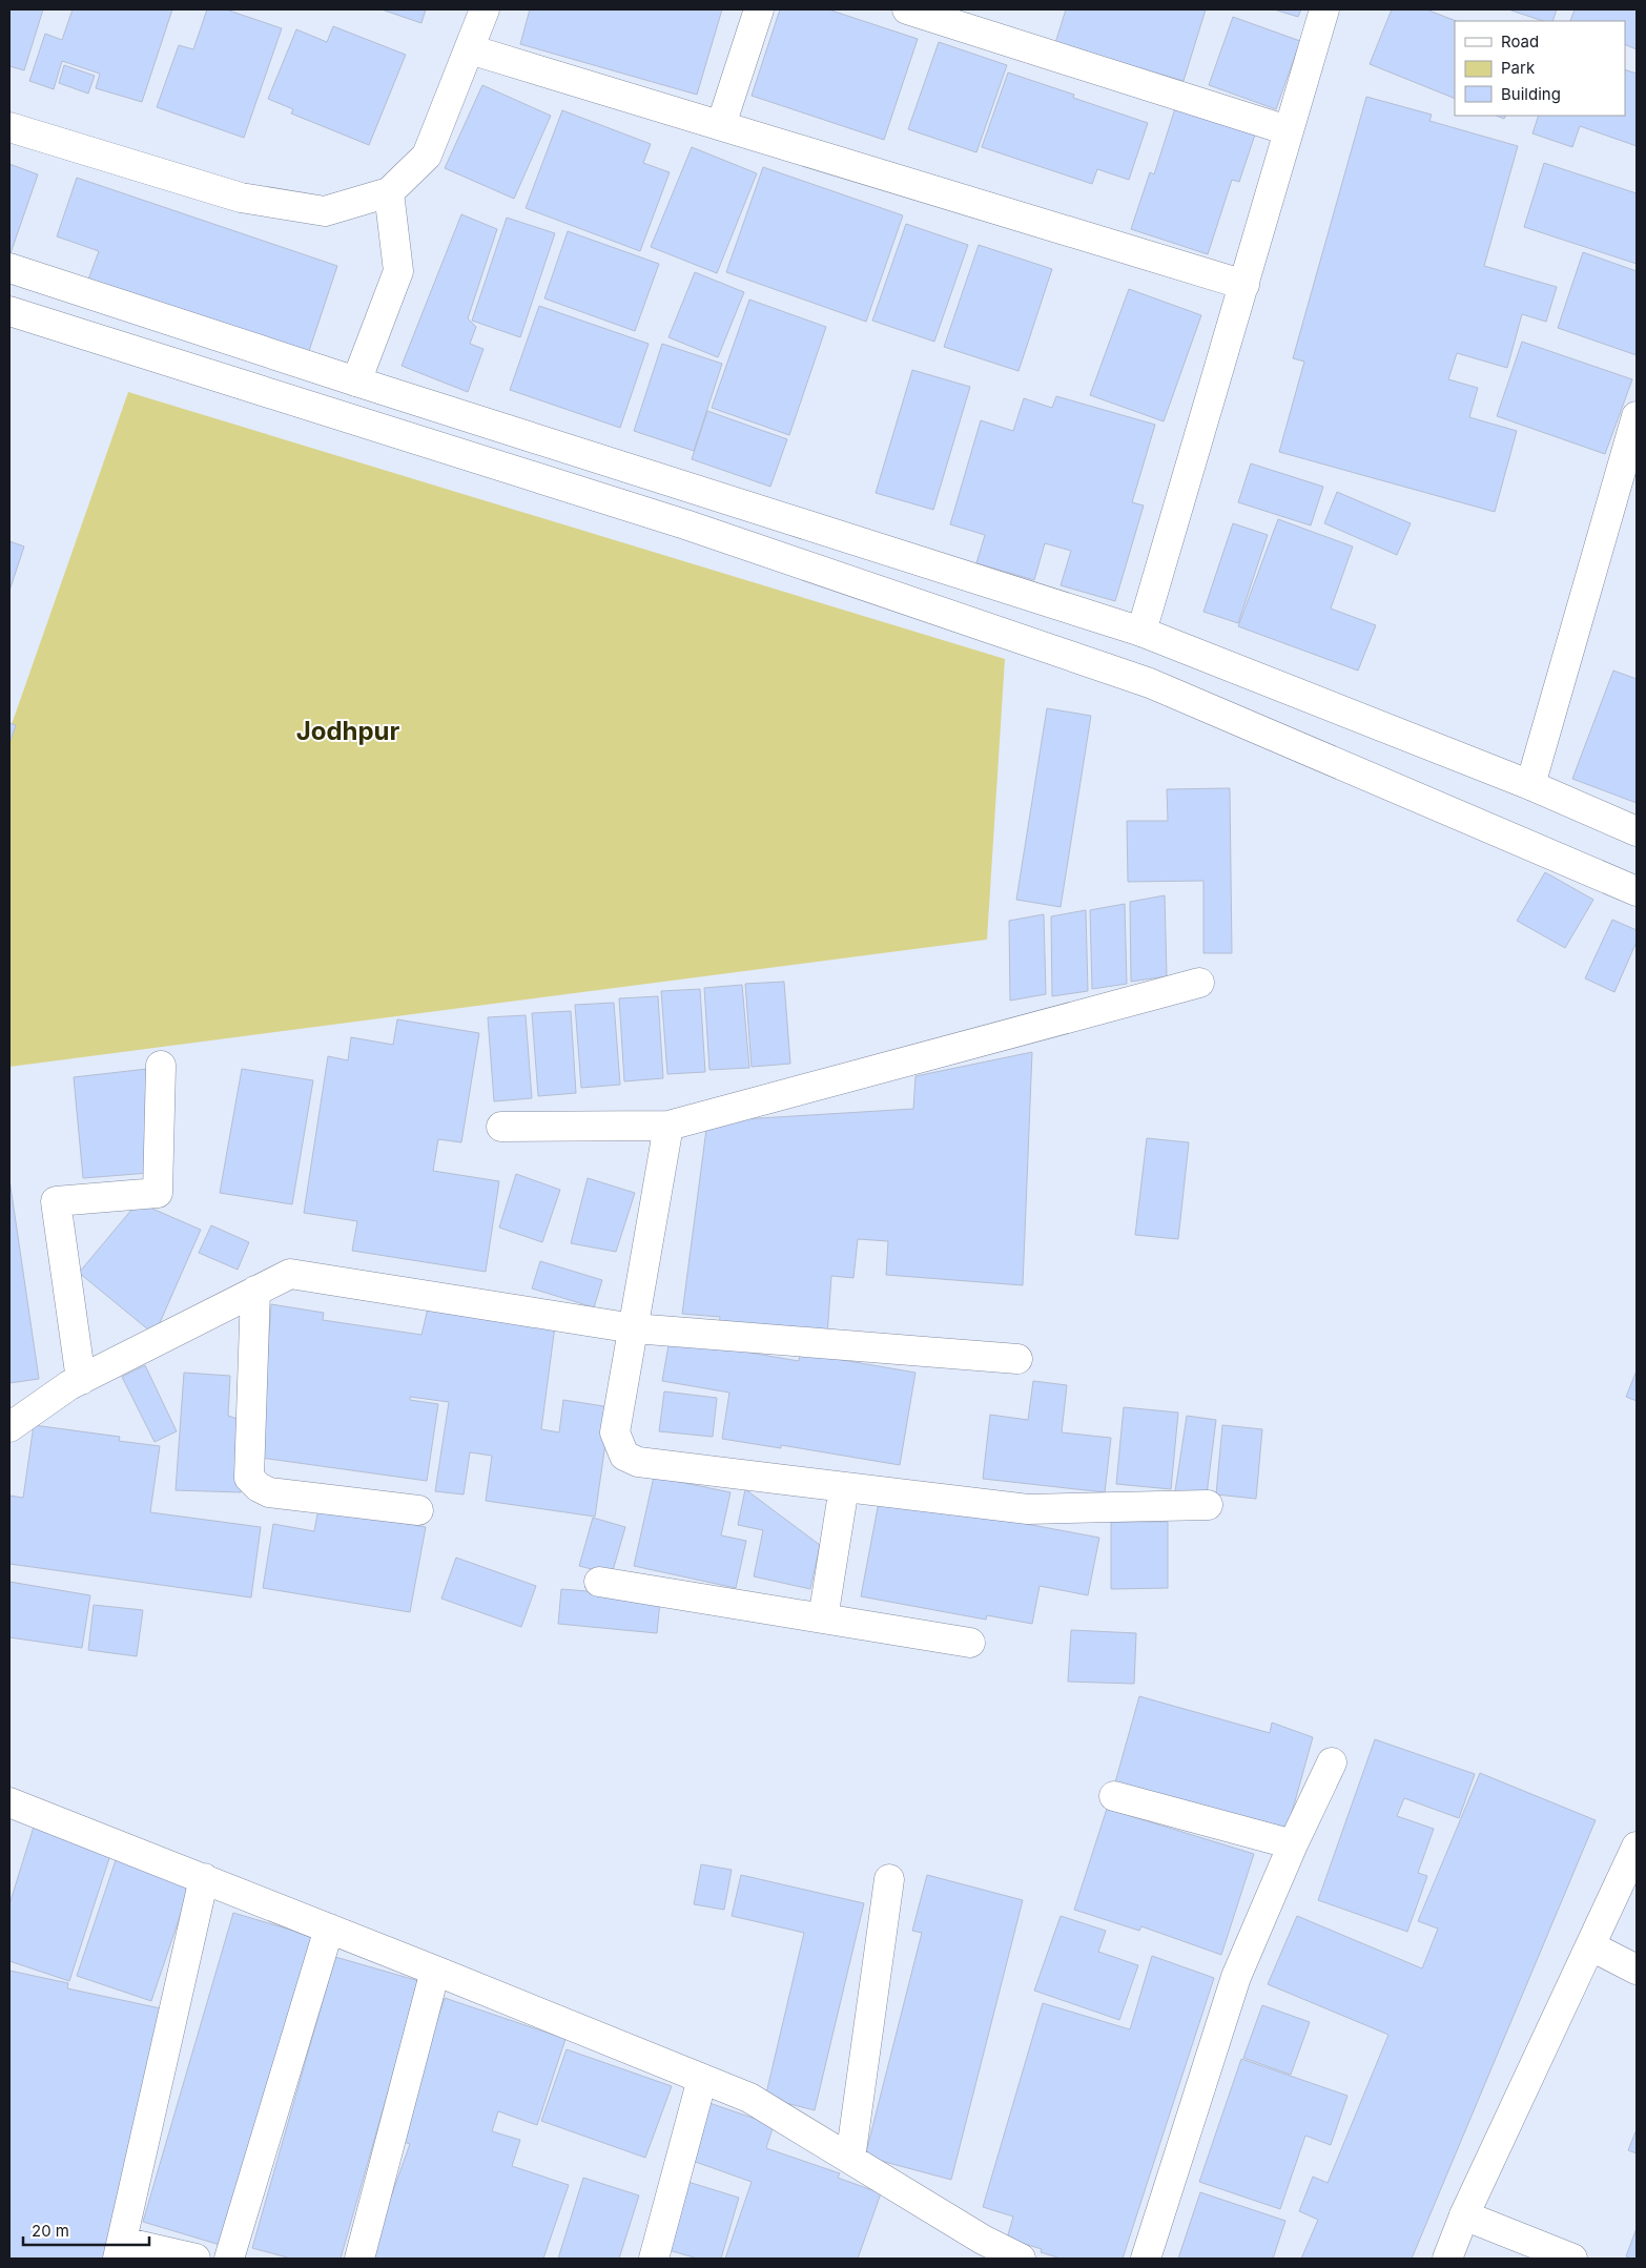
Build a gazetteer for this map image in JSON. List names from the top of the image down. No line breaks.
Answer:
{"districts":["Jodhpur"],"legend":["Road","Park","Building"],"scale_bar":"20 m"}
